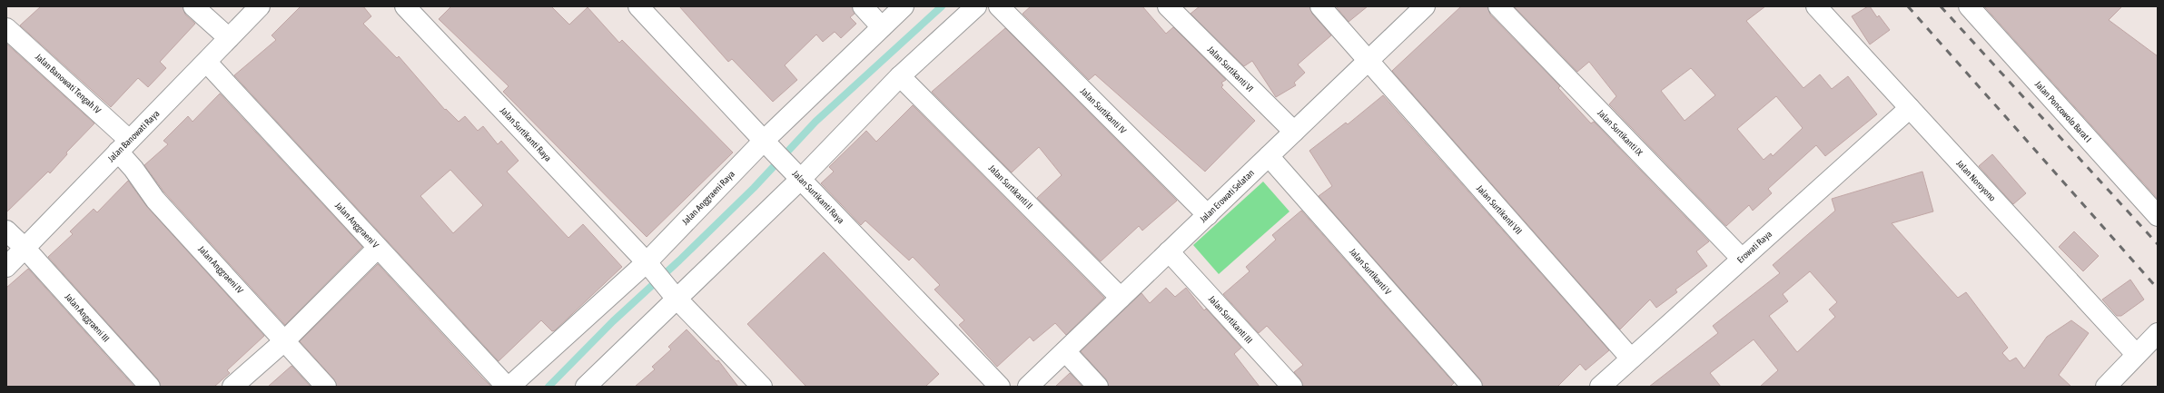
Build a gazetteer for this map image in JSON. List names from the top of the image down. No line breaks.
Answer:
{"streets":{"street":["Jalan Surtikanti VI","Jalan Banowati Tengah IV","Jalan Surtikanti IV","Jalan Poncowolo Barat I","Jalan Surtikanti IX","Jalan Surtikanti Raya","Jalan Banowati Raya","Jalan Noroyono","Jalan Surtikanti II","Jalan Erowati Selatan","Jalan Anggraeni Raya","Jalan Surtikanti VII","Jalan Anggraeni V","Erowati Raya","Jalan Anggraeni IV","Jalan Surtikanti V","Jalan Anggraeni III","Jalan Surtikanti III"]},"crossings":[["Jalan Surtikanti VI","Jalan Erowati Selatan"],["Jalan Banowati Tengah IV","Jalan Banowati Raya"],["Jalan Banowati Tengah IV","Jalan Anggraeni IV"],["Jalan Surtikanti IV","Jalan Erowati Selatan"],["Jalan Surtikanti IX","Erowati Raya"],["Jalan Surtikanti Raya","Jalan Anggraeni Raya"],["Jalan Banowati Raya","Jalan Anggraeni V"],["Jalan Banowati Raya","Jalan Anggraeni IV"],["Jalan Banowati Raya","Jalan Anggraeni III"],["Jalan Noroyono","Erowati Raya"],["Jalan Surtikanti II","Jalan Erowati Selatan"],["Jalan Erowati Selatan","Jalan Surtikanti VII"],["Jalan Erowati Selatan","Jalan Surtikanti V"],["Jalan Erowati Selatan","Jalan Surtikanti III"],["Jalan Surtikanti VII","Erowati Raya"]]}
